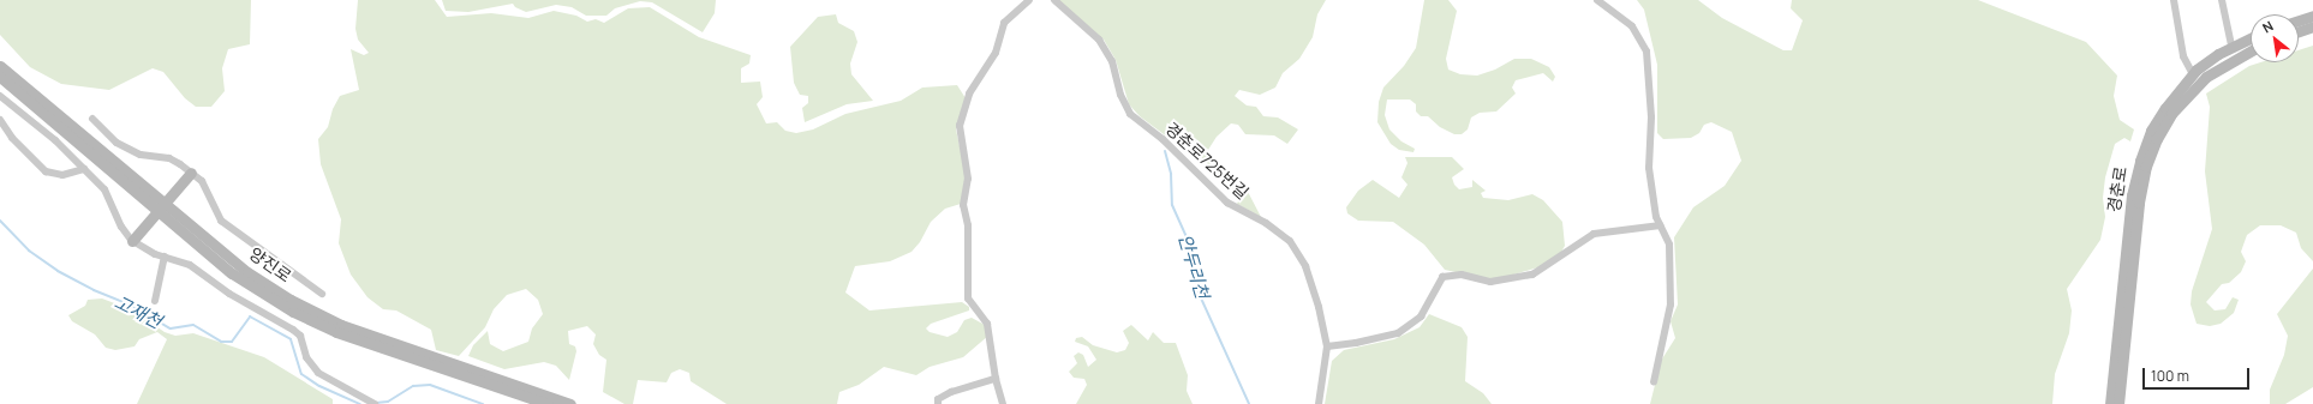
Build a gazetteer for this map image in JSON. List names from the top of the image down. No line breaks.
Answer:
{"streets":{"main road":["경춘로","양진로"],"street":["경춘로725번길"]},"water":["안두리천","고재천"],"scale_bar":"100 m","north":"top left"}
